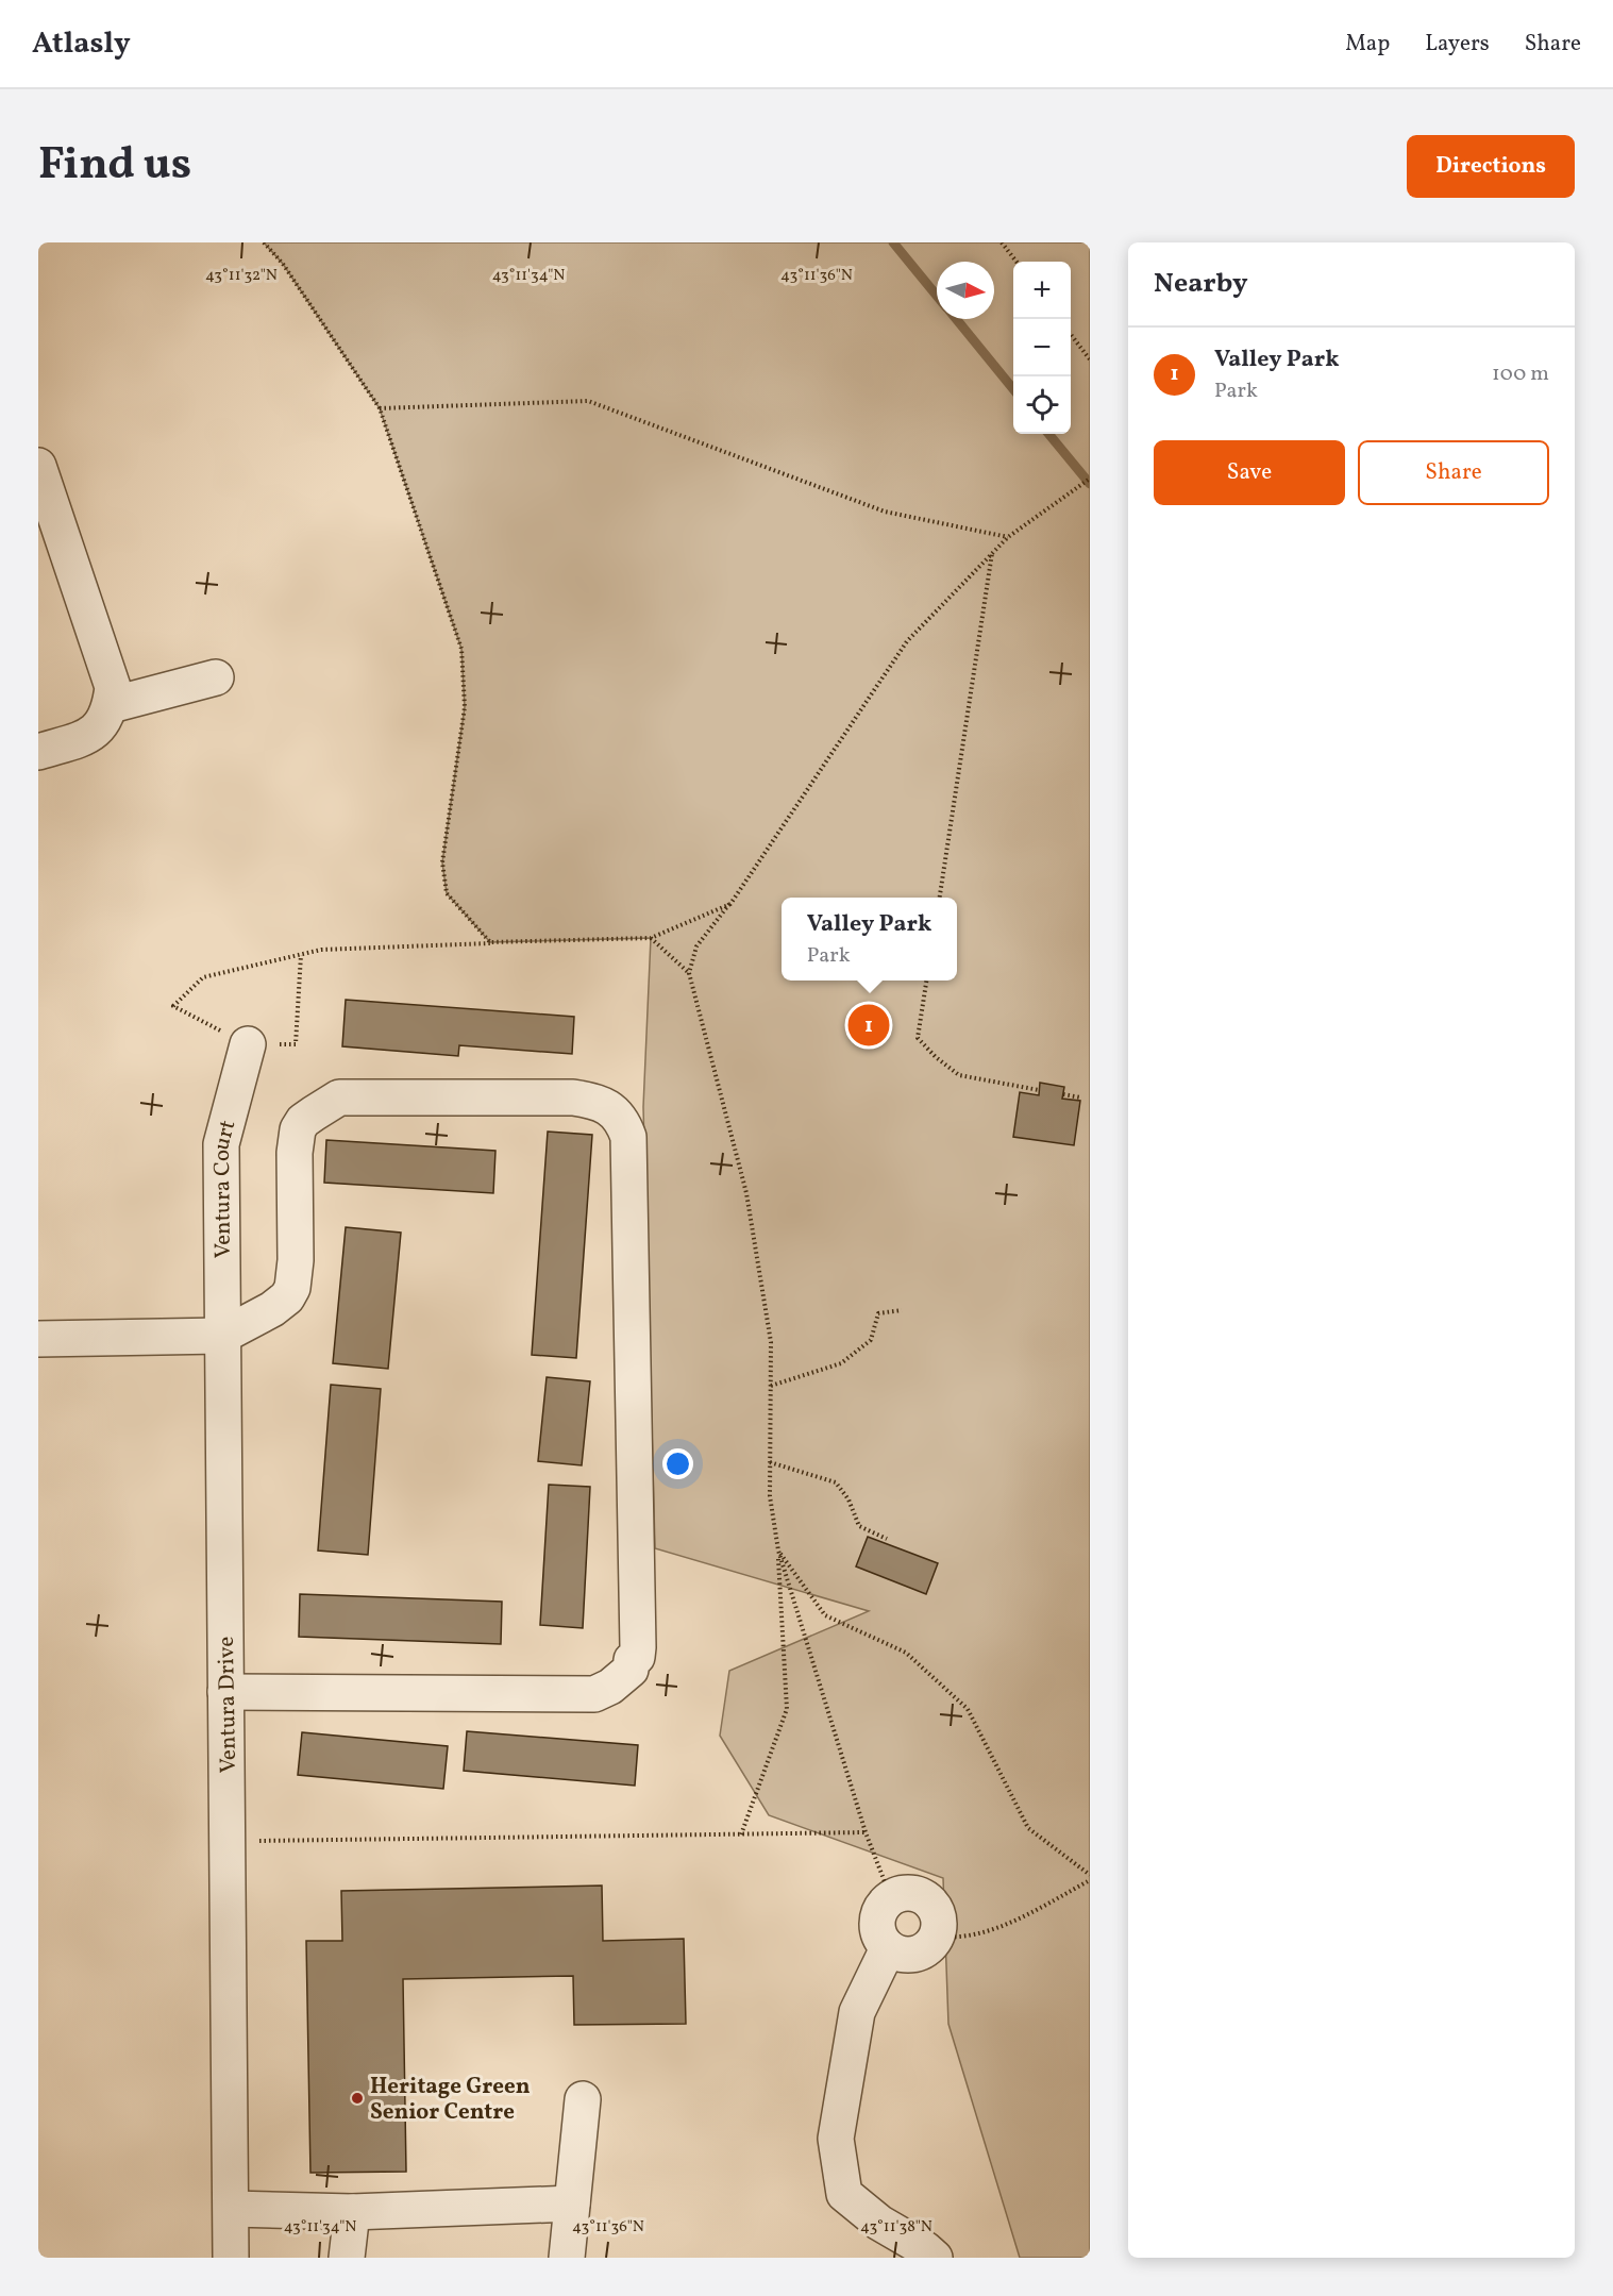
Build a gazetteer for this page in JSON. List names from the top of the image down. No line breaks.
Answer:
{"streets":{"street":["Ventura Court","Ventura Drive"]},"crossings":[["Ventura Court","Ventura Drive"]],"places":["Heritage Green Senior Centre"],"north":"right","page":{"header":"Atlasly","nav":["Map","Layers","Share"],"title":"Find us","buttons":["Directions",["Save","Share"]],"heading":"Nearby","map_buttons":["+","−"],"list":[{"mark":"1","name":"Valley Park","note":"Park","value":"100 m"}],"popup":["Valley Park","Park"],"pins":"1"},"coordinates":["43°11'32\"N","43°11'34\"N","43°11'36\"N","43°11'38\"N"]}
